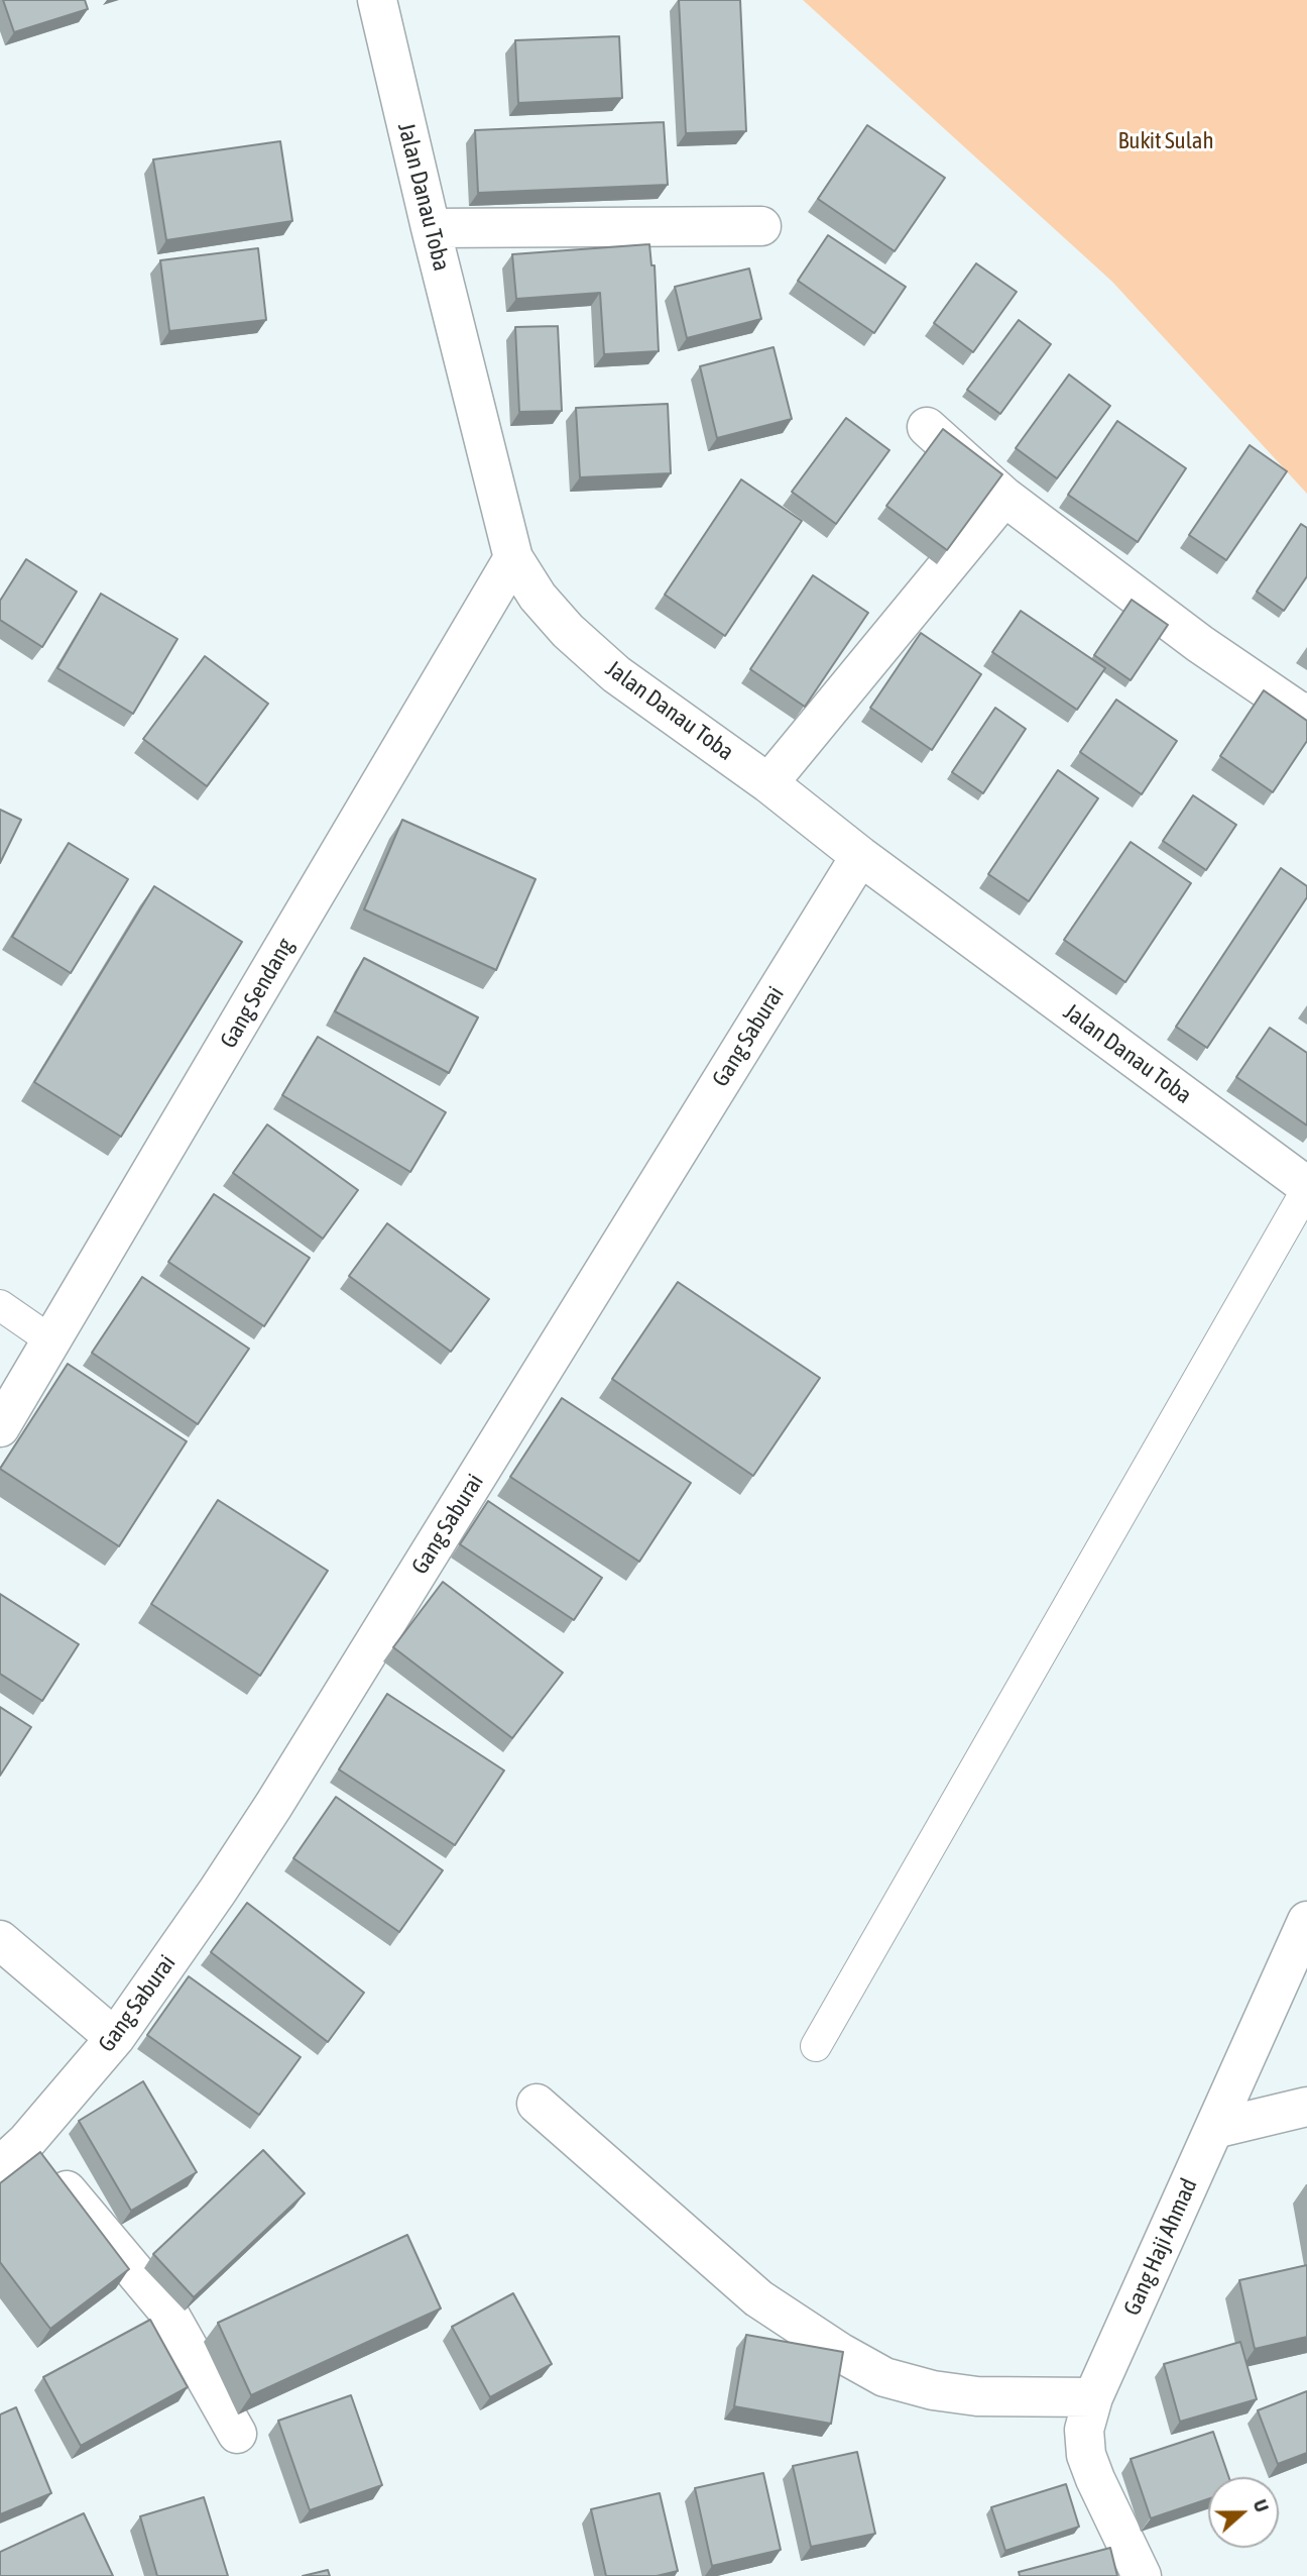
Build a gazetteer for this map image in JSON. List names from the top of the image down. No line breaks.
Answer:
{"streets":{"street":["Jalan Danau Toba","Gang Sendang","Gang Saburai","Gang Haji Ahmad"]},"crossings":[["Jalan Danau Toba","Gang Sendang"],["Jalan Danau Toba","Gang Saburai"]],"parks":["Bukit Sulah"],"north":"right"}
